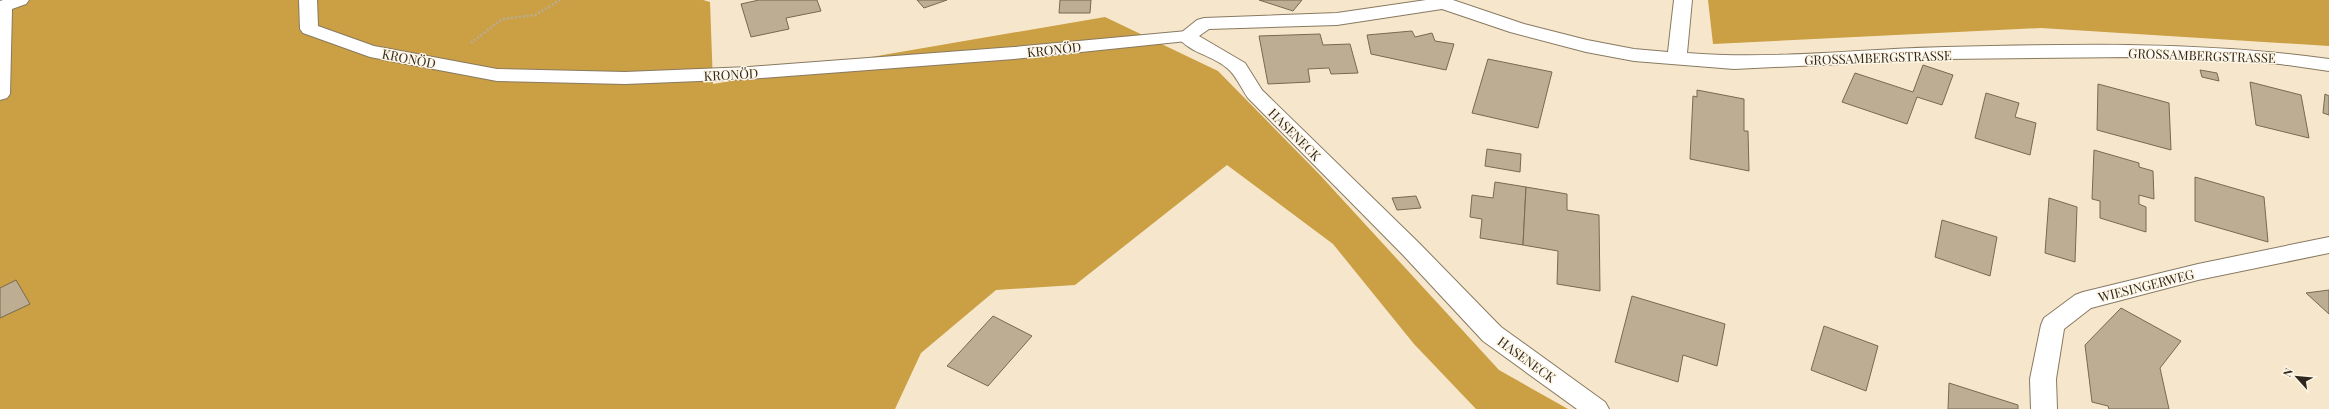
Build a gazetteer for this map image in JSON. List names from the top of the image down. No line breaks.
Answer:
{"streets":{"street":["GROSSAMBERGSTRASSE","HASENECK","WIESINGERWEG"],"lane":["KRONÖD"]},"crossings":[["KRONÖD","HASENECK"]],"north":"top left"}
